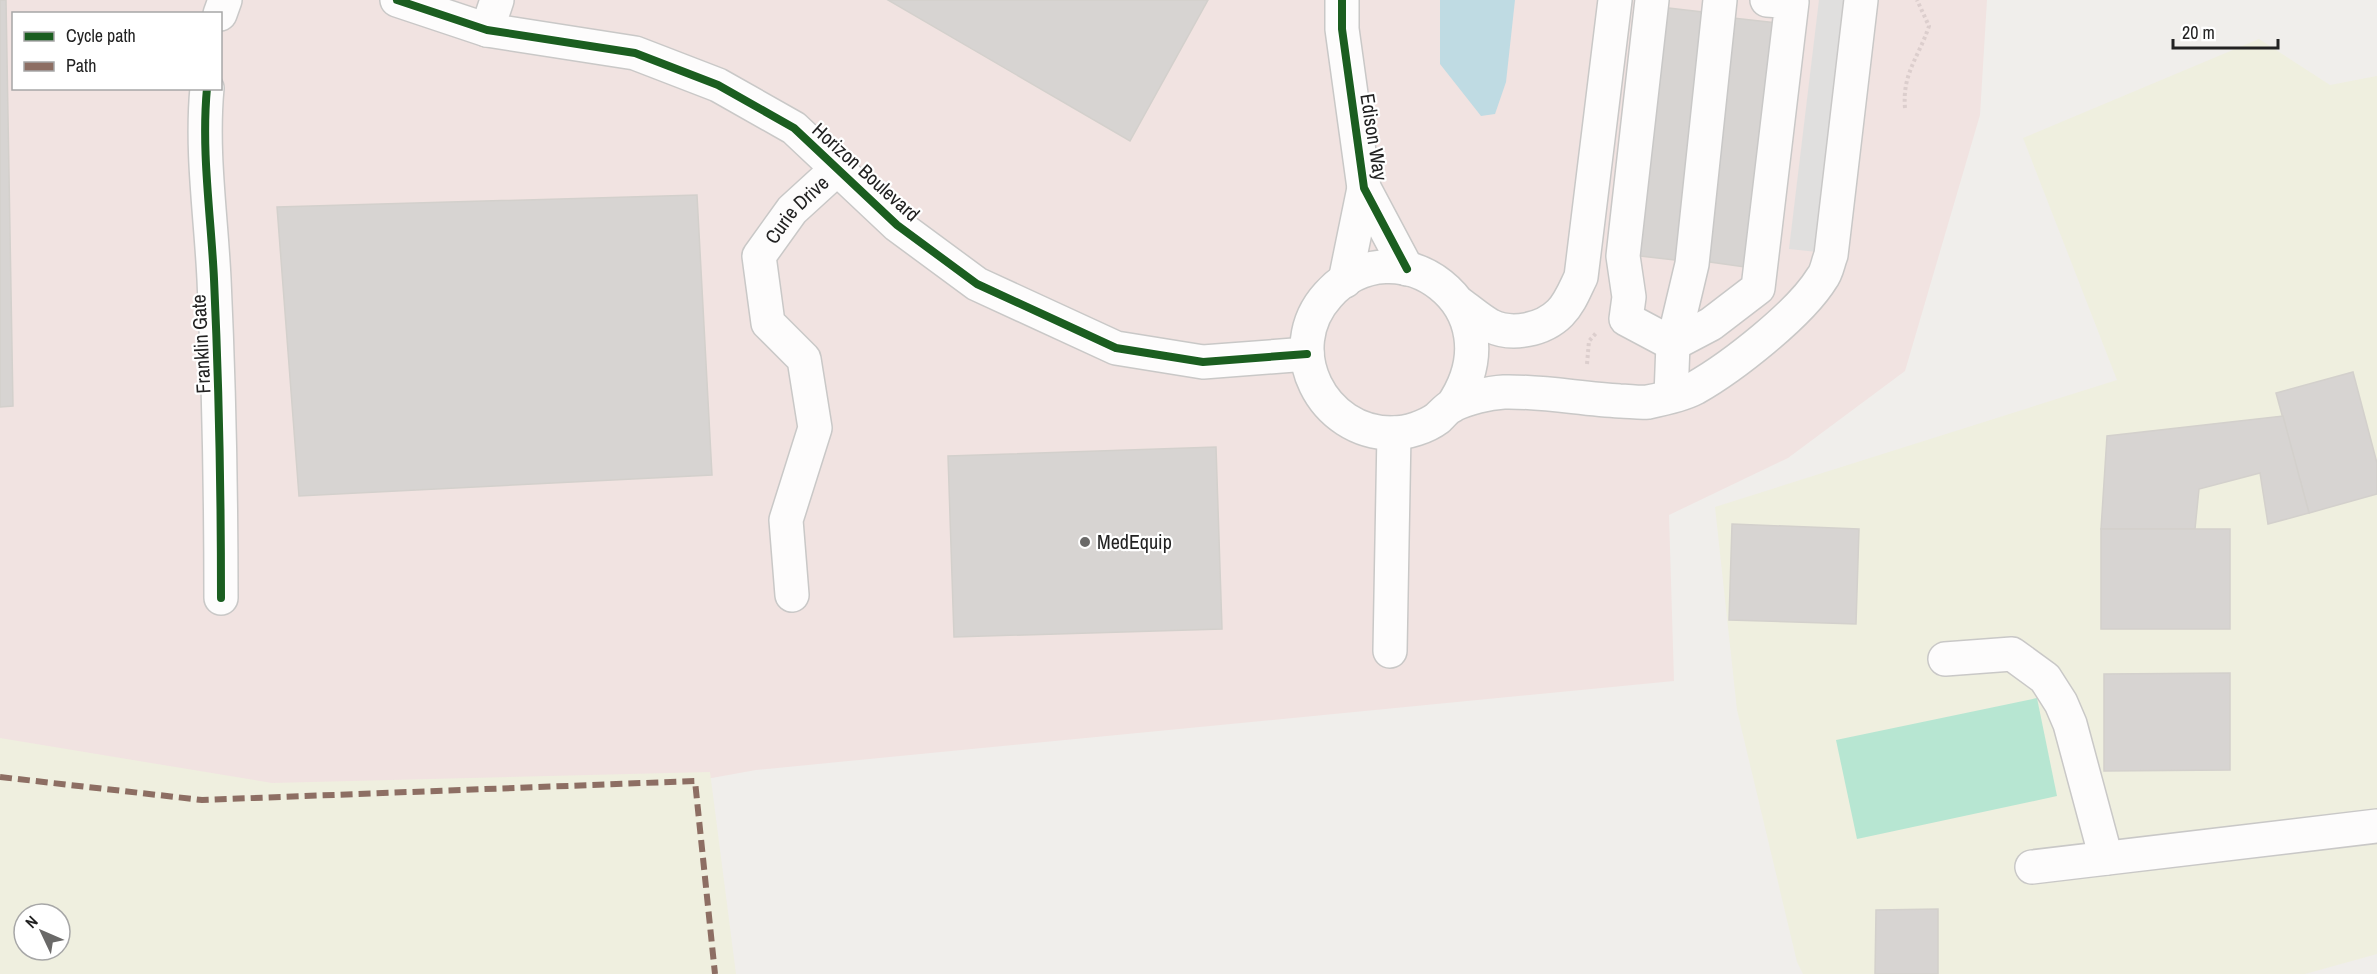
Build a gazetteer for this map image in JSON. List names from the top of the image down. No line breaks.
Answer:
{"streets":{"street":["Edison Way","Horizon Boulevard","Curie Drive","Franklin Gate"]},"crossings":[["Edison Way","Horizon Boulevard"],["Horizon Boulevard","Curie Drive"]],"places":["MedEquip"],"legend":["Cycle path","Path"],"scale_bar":"20 m","north":"top left"}
